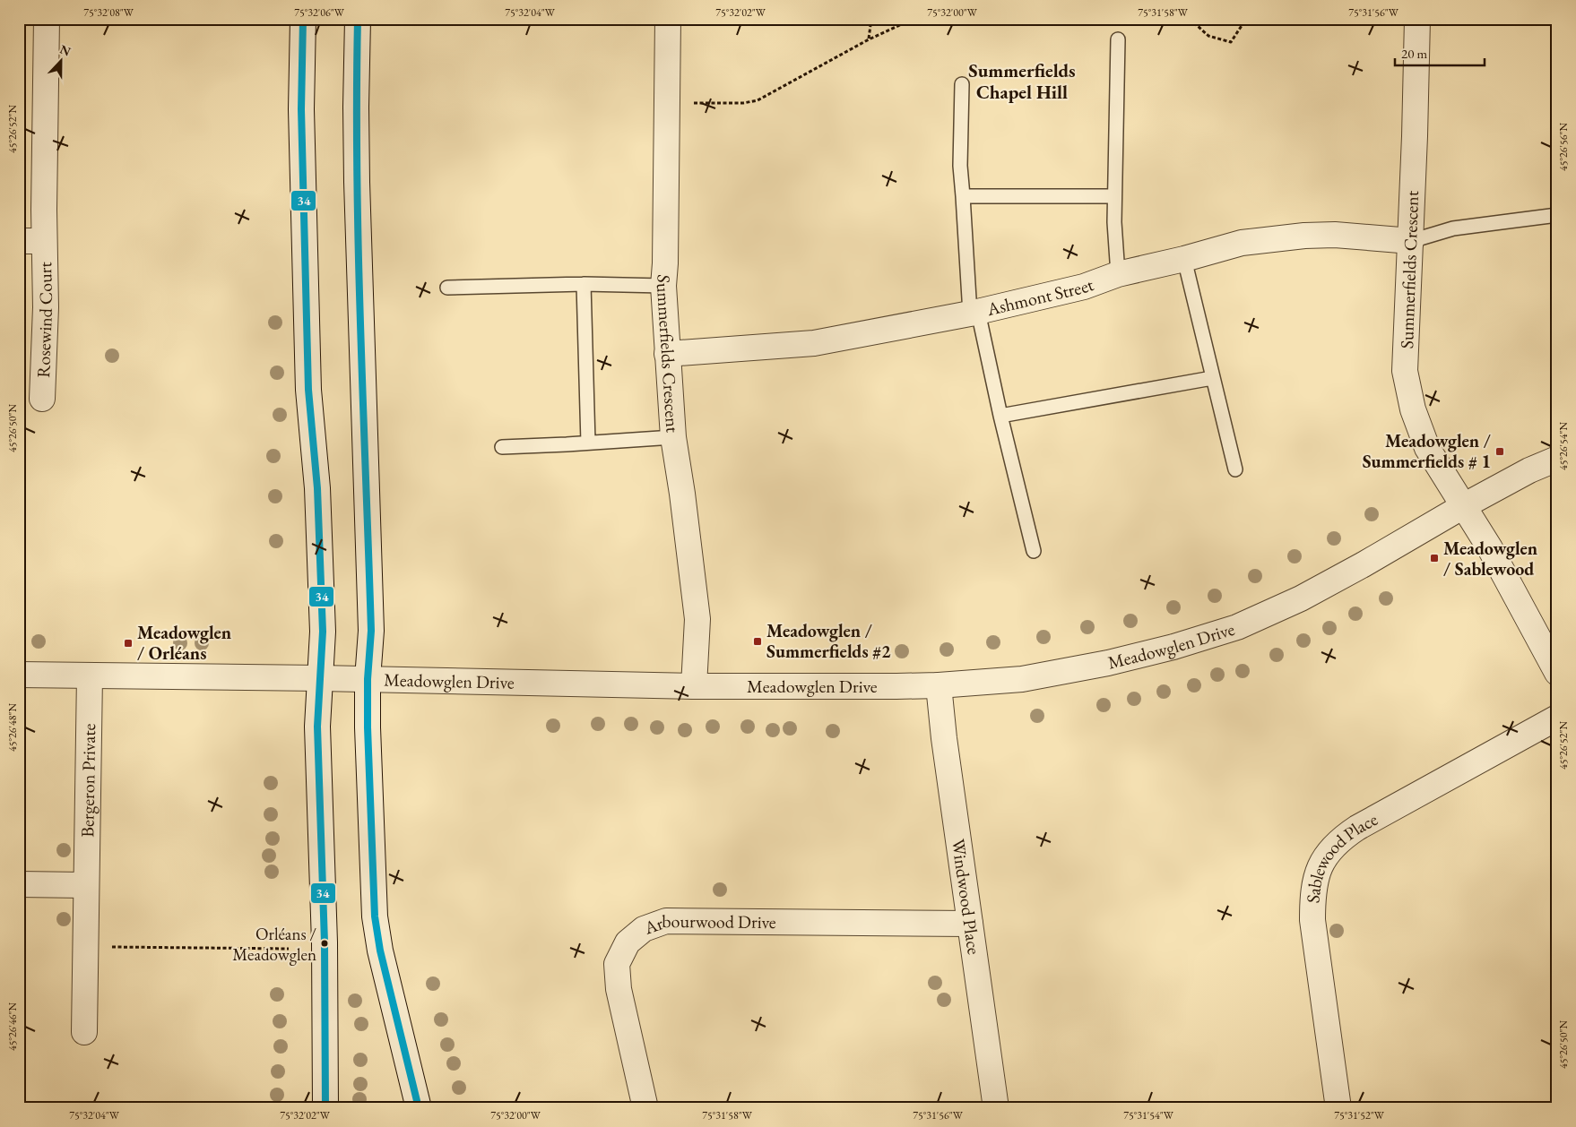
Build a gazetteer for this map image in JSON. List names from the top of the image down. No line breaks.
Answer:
{"streets":{"street":["Summerfields Crescent","Ashmont Street","Rosewind Court","Meadowglen Drive","Bergeron Private","Sablewood Place","Windwood Place","Arbourwood Drive"]},"crossings":[["Summerfields Crescent","Ashmont Street"],["Summerfields Crescent","Meadowglen Drive"],["Meadowglen Drive","Bergeron Private"],["Meadowglen Drive","Windwood Place"],["Windwood Place","Arbourwood Drive"]],"districts":["Summerfields Chapel Hill"],"places":{"transit":["Meadowglen / Summerfields # 1","Meadowglen / Sablewood","Meadowglen / Summerfields #2","Meadowglen / Orléans"],"other":["Orléans / Meadowglen"]},"lines":["transit line 34"],"scale_bar":"20 m","north":"top","coordinates":["75°32'08\"W","75°32'06\"W","75°32'04\"W","75°32'02\"W","75°32'00\"W","75°31'58\"W","75°31'56\"W","45°26'52\"N","45°26'56\"N","45°26'50\"N","45°26'54\"N","45°26'48\"N","45°26'46\"N","75°31'54\"W","75°31'52\"W"]}
